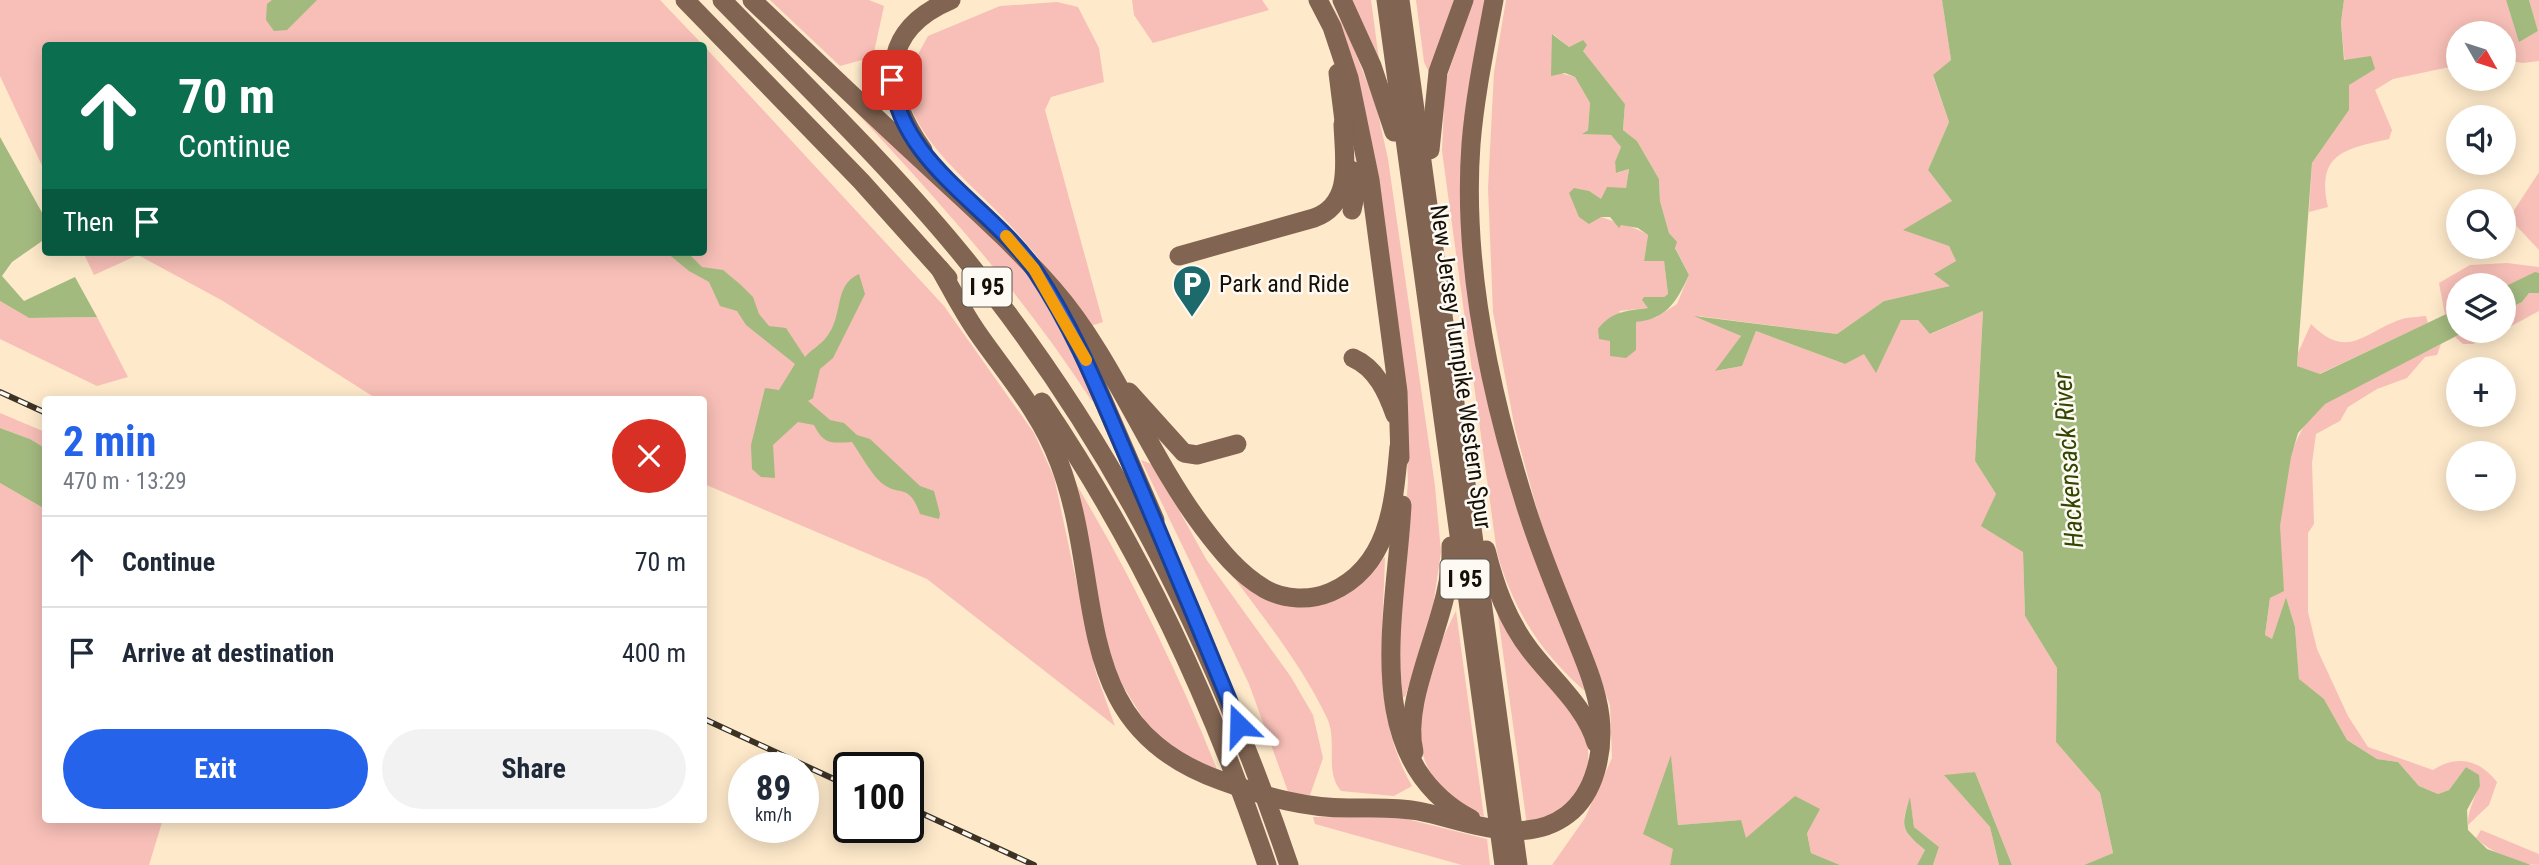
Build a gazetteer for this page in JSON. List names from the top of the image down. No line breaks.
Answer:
{"streets":{"highway":["I 95","New Jersey Turnpike Western Spur"]},"water":["Hackensack River"],"places":{"parking":["Park and Ride"]},"north":"bottom right","page":{"map_buttons":["+","−"],"turn":["70 m","Continue"],"then":"Then","heading":["2 min","470 m · 13:29"],"list":[{"name":"Continue","value":"70 m"},{"name":"Arrive at destination","value":"400 m"}],"buttons":["Exit","Share"],"speed":"89 km/h","limit":"100"}}
